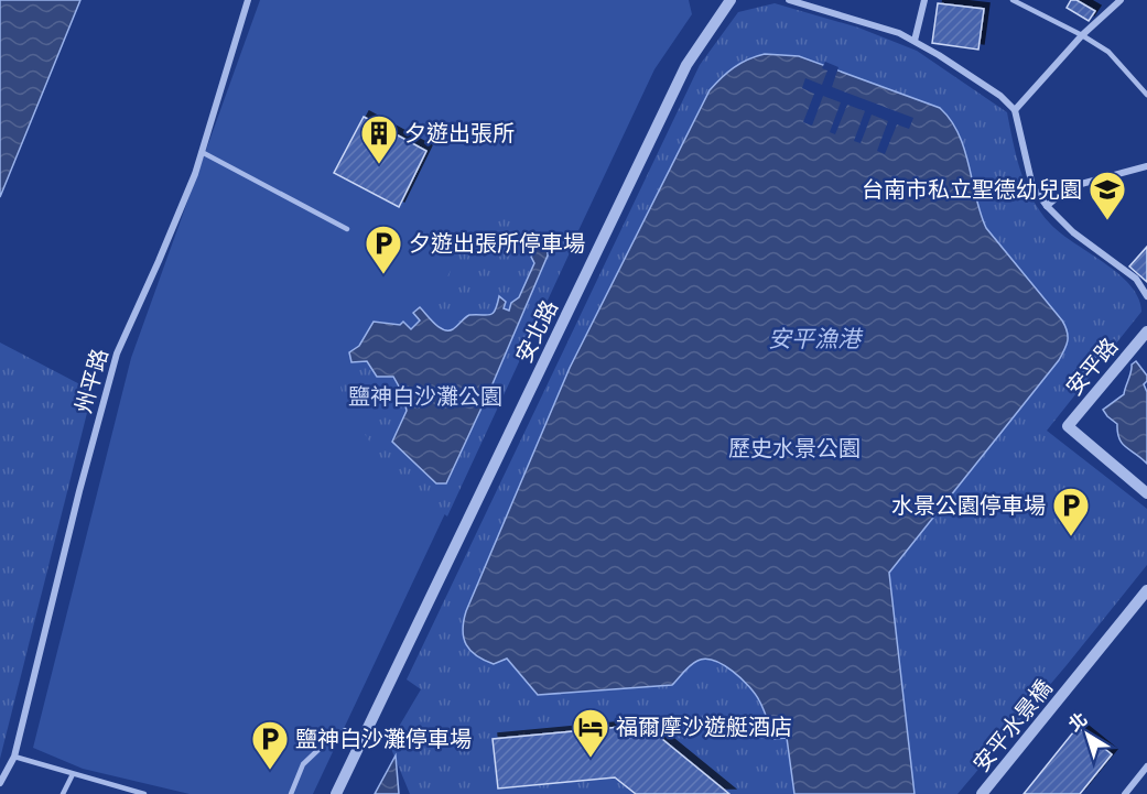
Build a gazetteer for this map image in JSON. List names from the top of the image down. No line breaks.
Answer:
{"streets":{"street":["安北路","安平路","州平路","安平水景橋"]},"water":["安平漁港"],"parks":["鹽神白沙灘公園","歷史水景公園"],"places":{"building":["夕遊出張所"],"school or university":["台南市私立聖德幼兒園"],"parking":["夕遊出張所停車場","水景公園停車場","鹽神白沙灘停車場"],"hotel":["福爾摩沙遊艇酒店"]},"north":"top left"}
